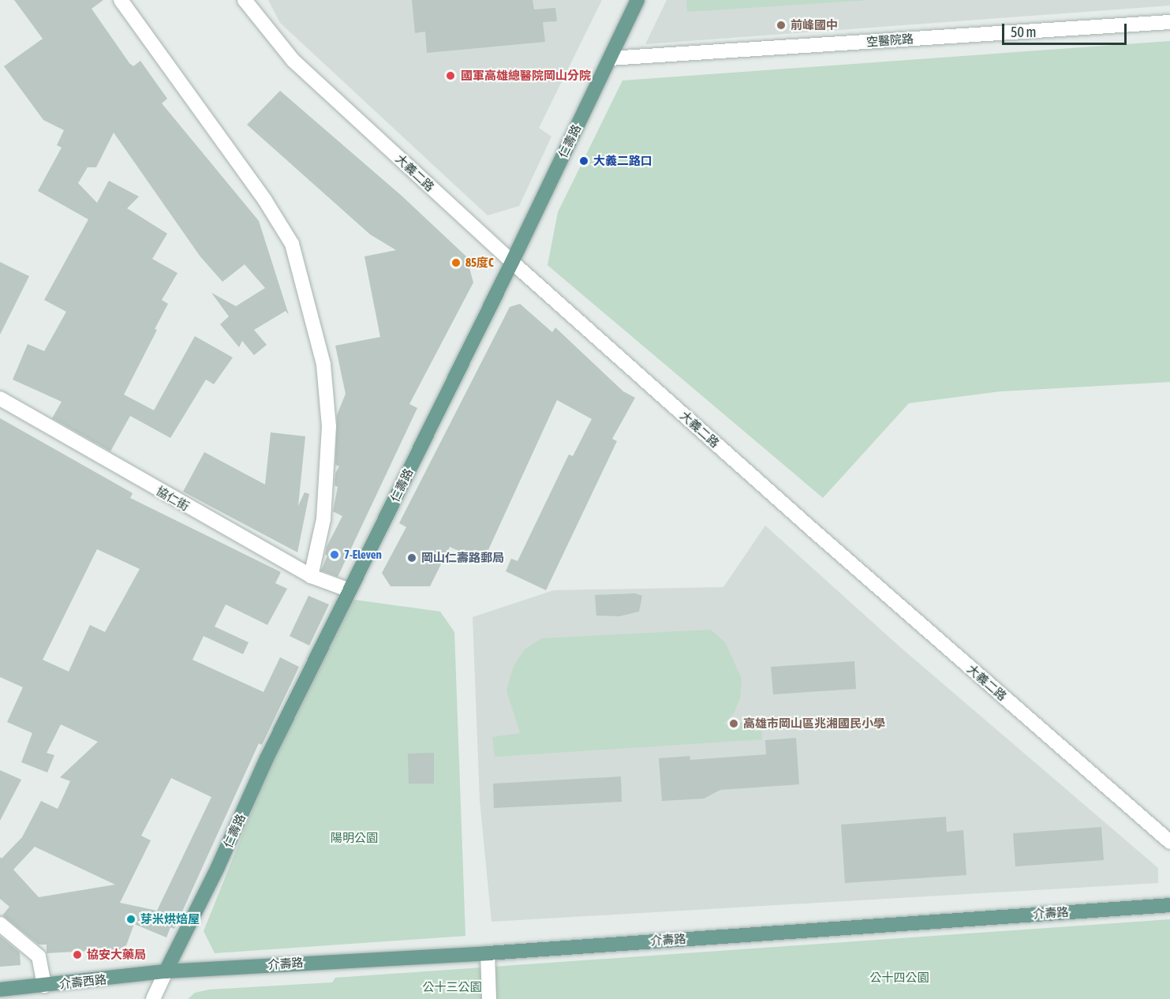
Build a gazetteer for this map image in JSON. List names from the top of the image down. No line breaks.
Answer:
{"streets":{"main road":["仁壽路","介壽路","介壽西路"],"street":["空醫院路","大義二路","協仁街"]},"crossings":[["空醫院路","仁壽路"],["仁壽路","大義二路"],["仁壽路","協仁街"],["仁壽路","介壽路"],["仁壽路","介壽西路"],["介壽路","介壽西路"]],"parks":["陽明公園","公十四公園","公十三公園"],"places":["前峰國中","國軍高雄總醫院岡山分院","大義二路口","85度C","7-Eleven","岡山仁壽路郵局","高雄市岡山區兆湘國民小學","芽米烘焙屋","協安大藥局"],"scale_bar":"50 m"}
